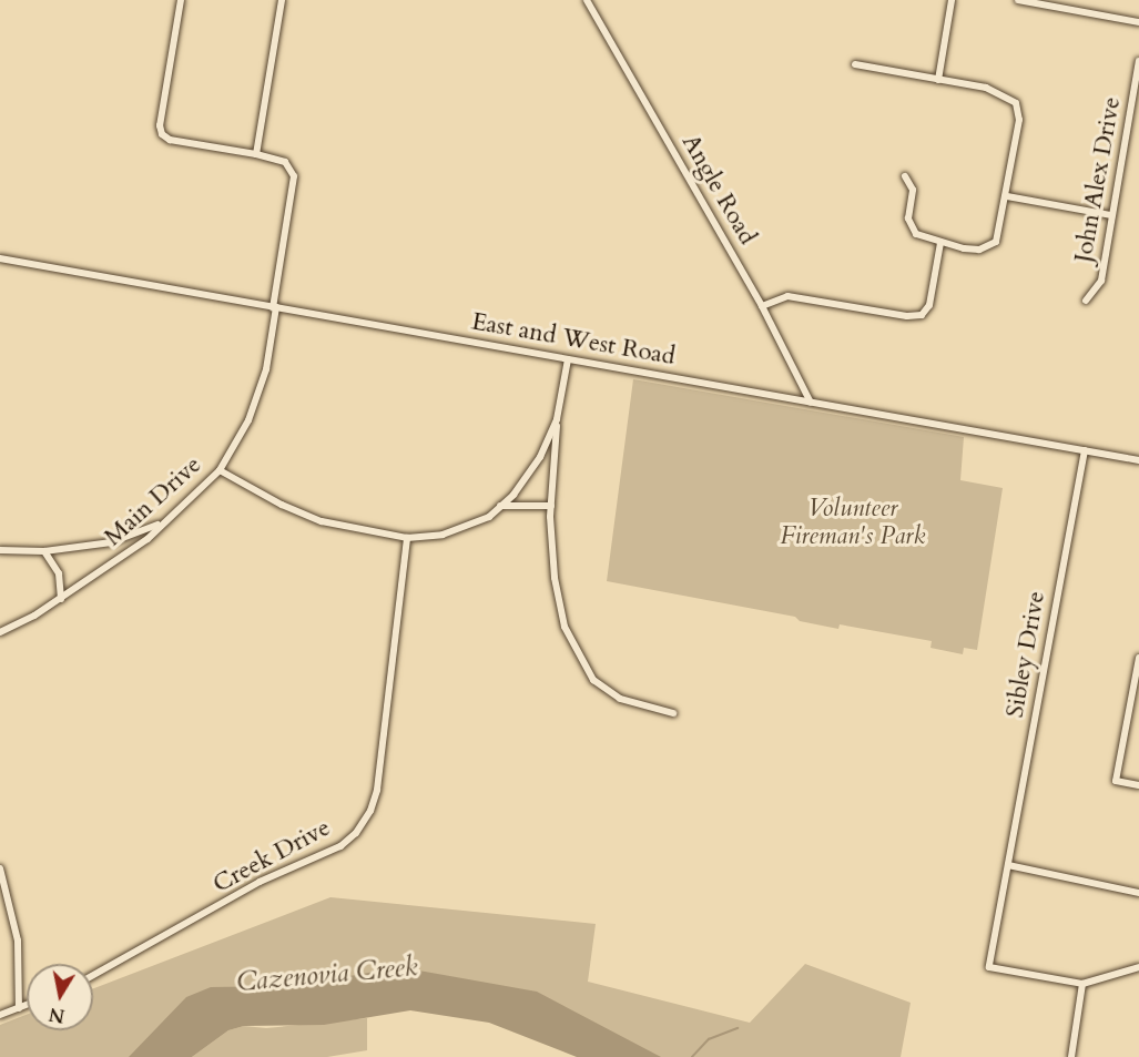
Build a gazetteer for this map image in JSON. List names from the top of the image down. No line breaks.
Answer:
{"streets":{"street":["John Alex Drive","Angle Road","East and West Road","Main Drive","Sibley Drive","Creek Drive"]},"crossings":[["Angle Road","East and West Road"],["East and West Road","Main Drive"],["East and West Road","Sibley Drive"]],"water":["Cazenovia Creek"],"parks":["Volunteer Fireman's Park"],"north":"bottom"}
